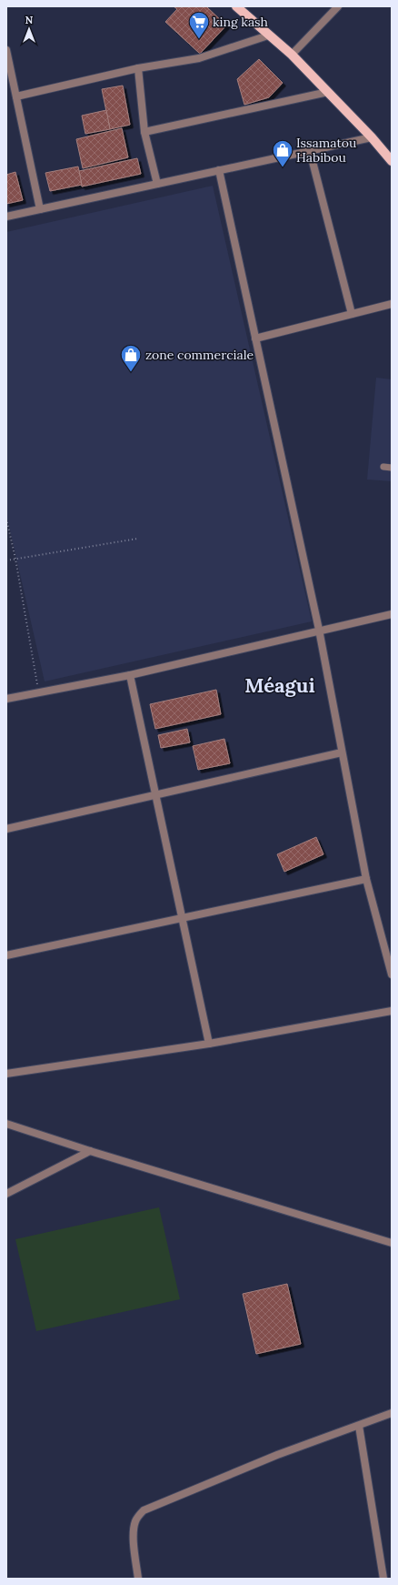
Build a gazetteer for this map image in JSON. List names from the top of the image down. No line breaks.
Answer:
{"districts":["Méagui"],"places":{"supermarket":["king kash"],"shop":["Issamatou Habibou","zone commerciale"]},"north":"top"}
